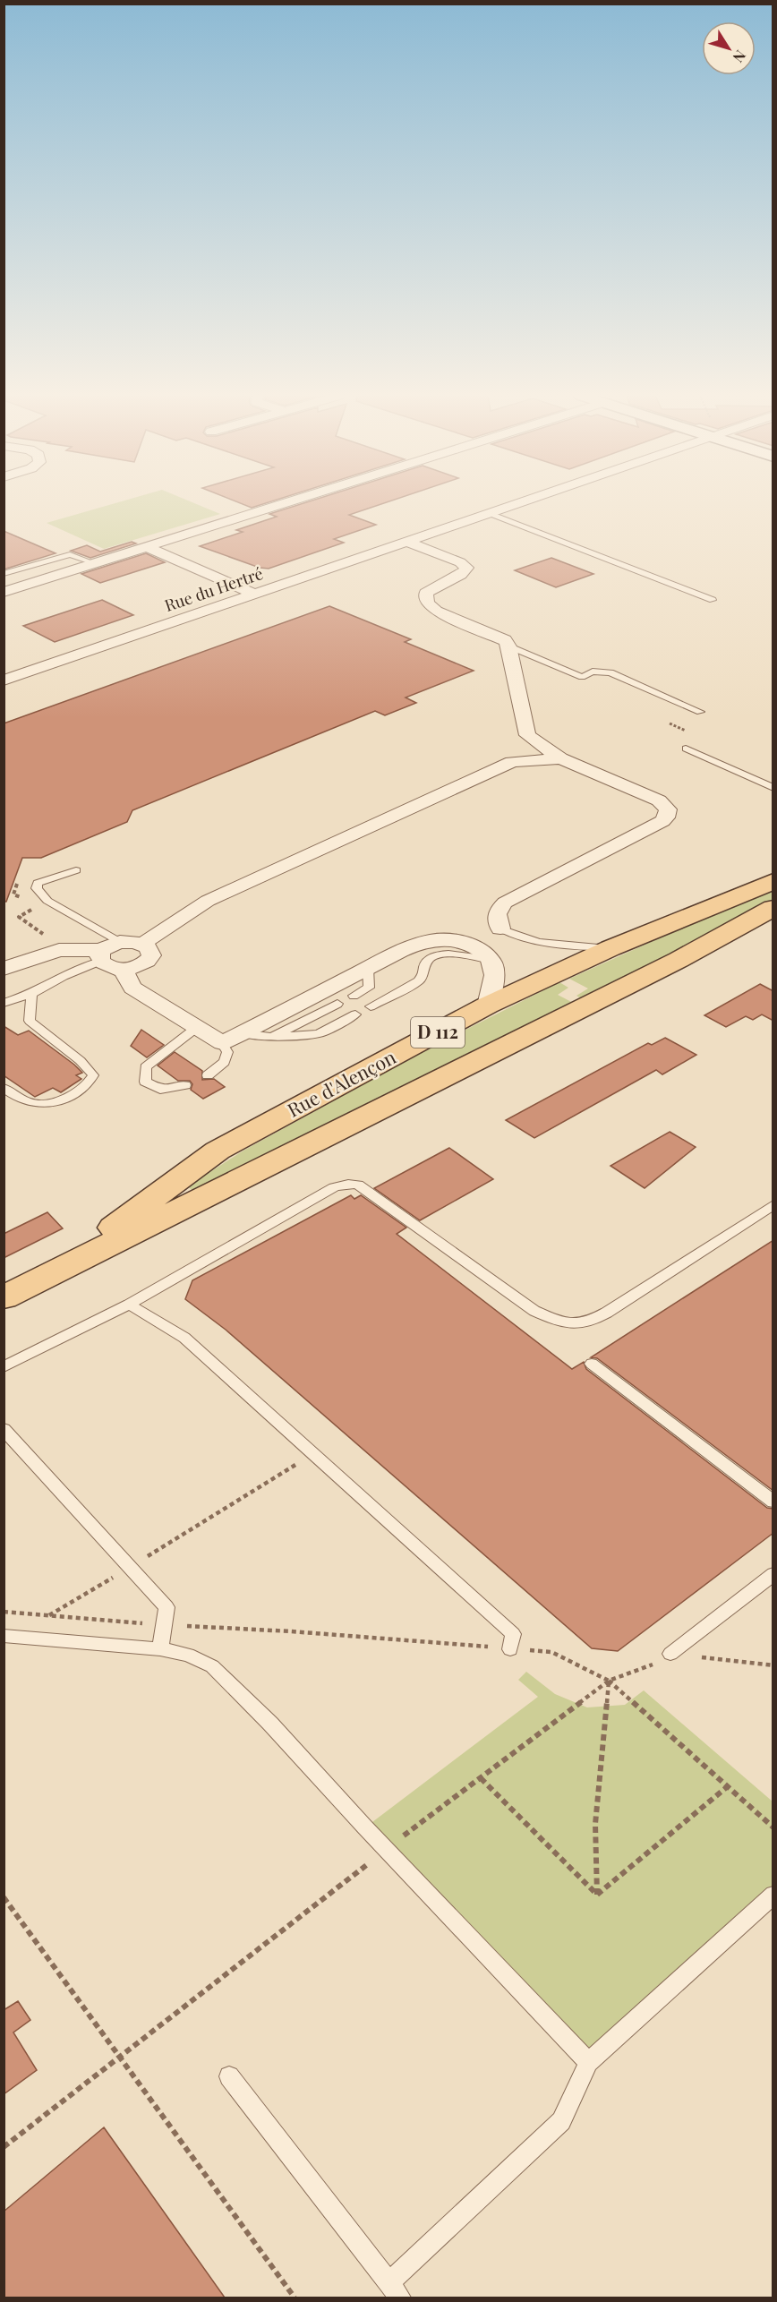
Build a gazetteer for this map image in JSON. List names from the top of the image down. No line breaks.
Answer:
{"streets":{"main road":["D 112","Rue d'Alençon"],"street":["Rue du Hertré"]},"north":"bottom right"}
